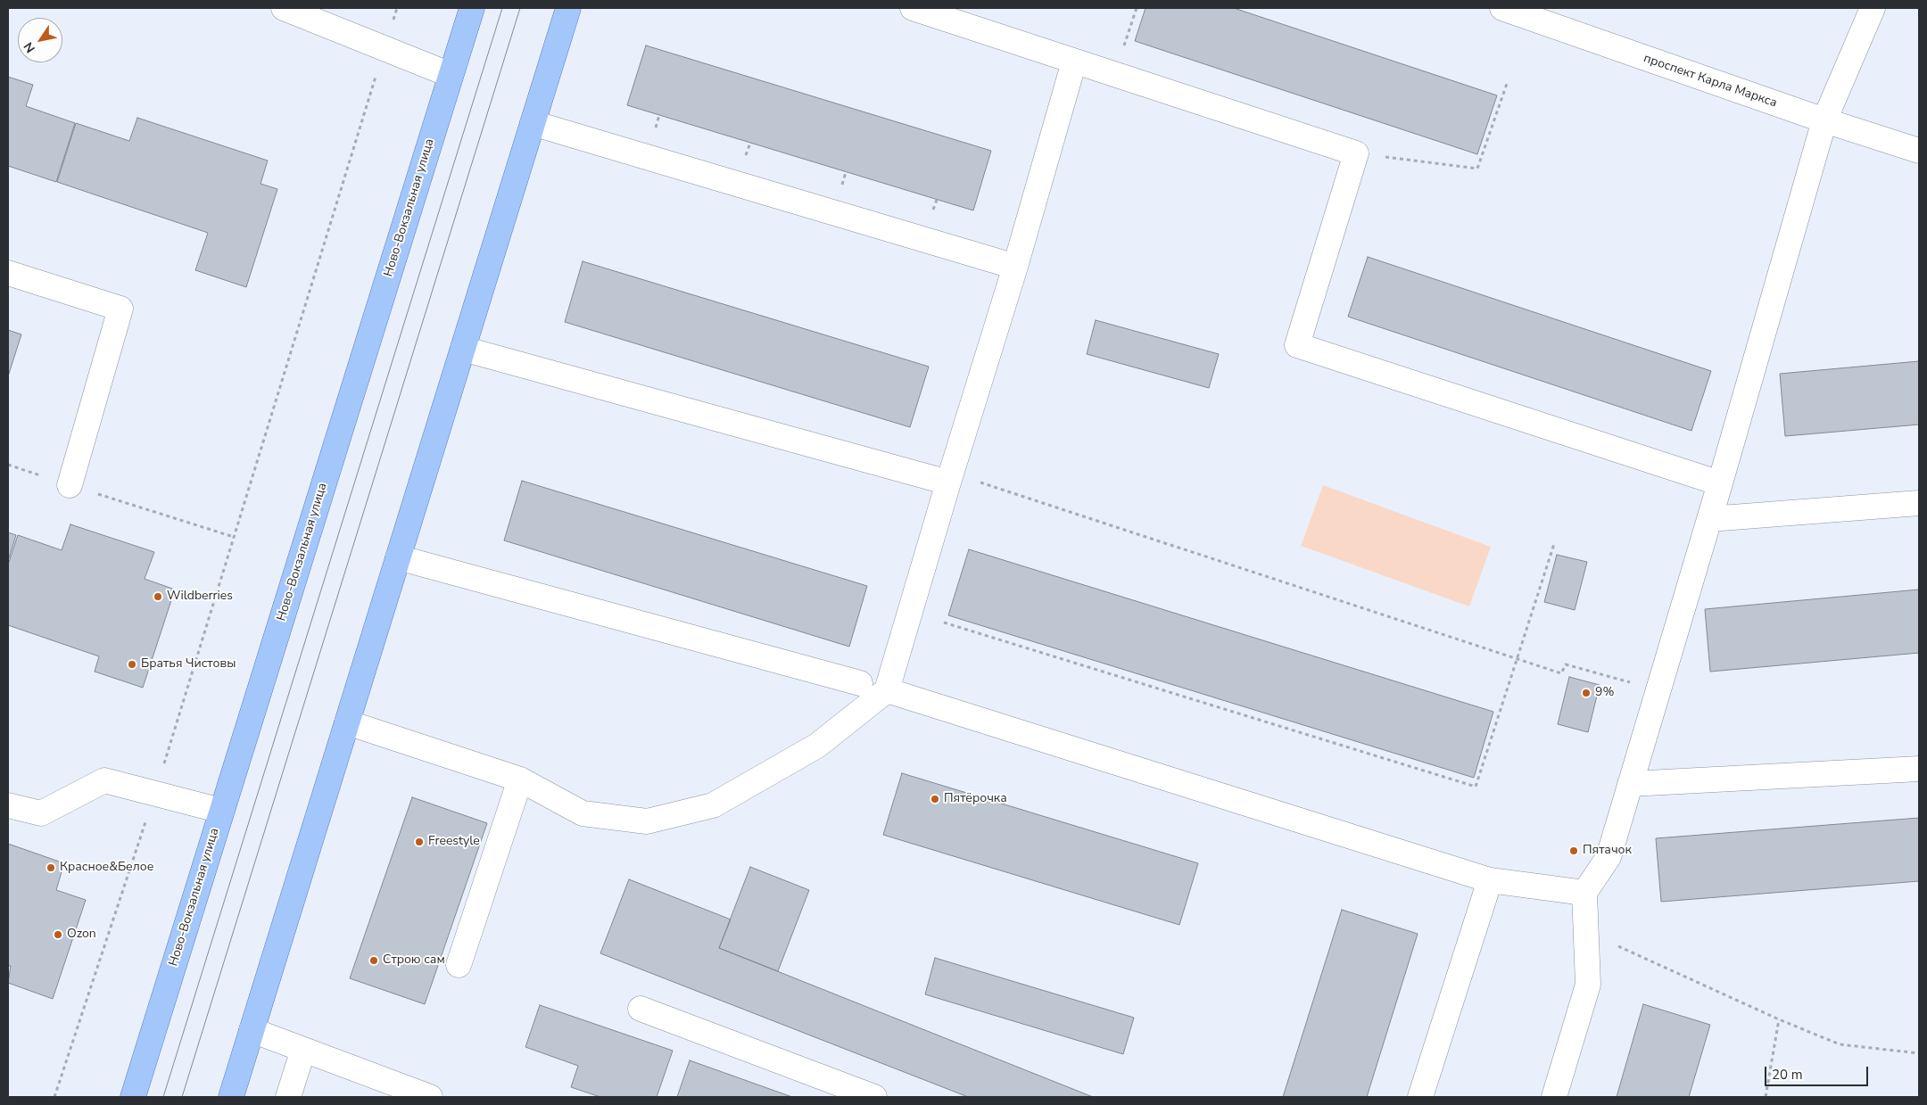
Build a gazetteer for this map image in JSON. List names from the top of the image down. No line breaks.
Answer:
{"streets":{"main road":["Ново-Вокзальная улица"],"street":["проспект Карла Маркса"]},"places":["Wildberries","Братья Чистовы","9%","Пятёрочка","Freestyle","Пятачок","Красное&Белое","Ozon","Строю сам"],"scale_bar":"20 m","north":"bottom left"}
